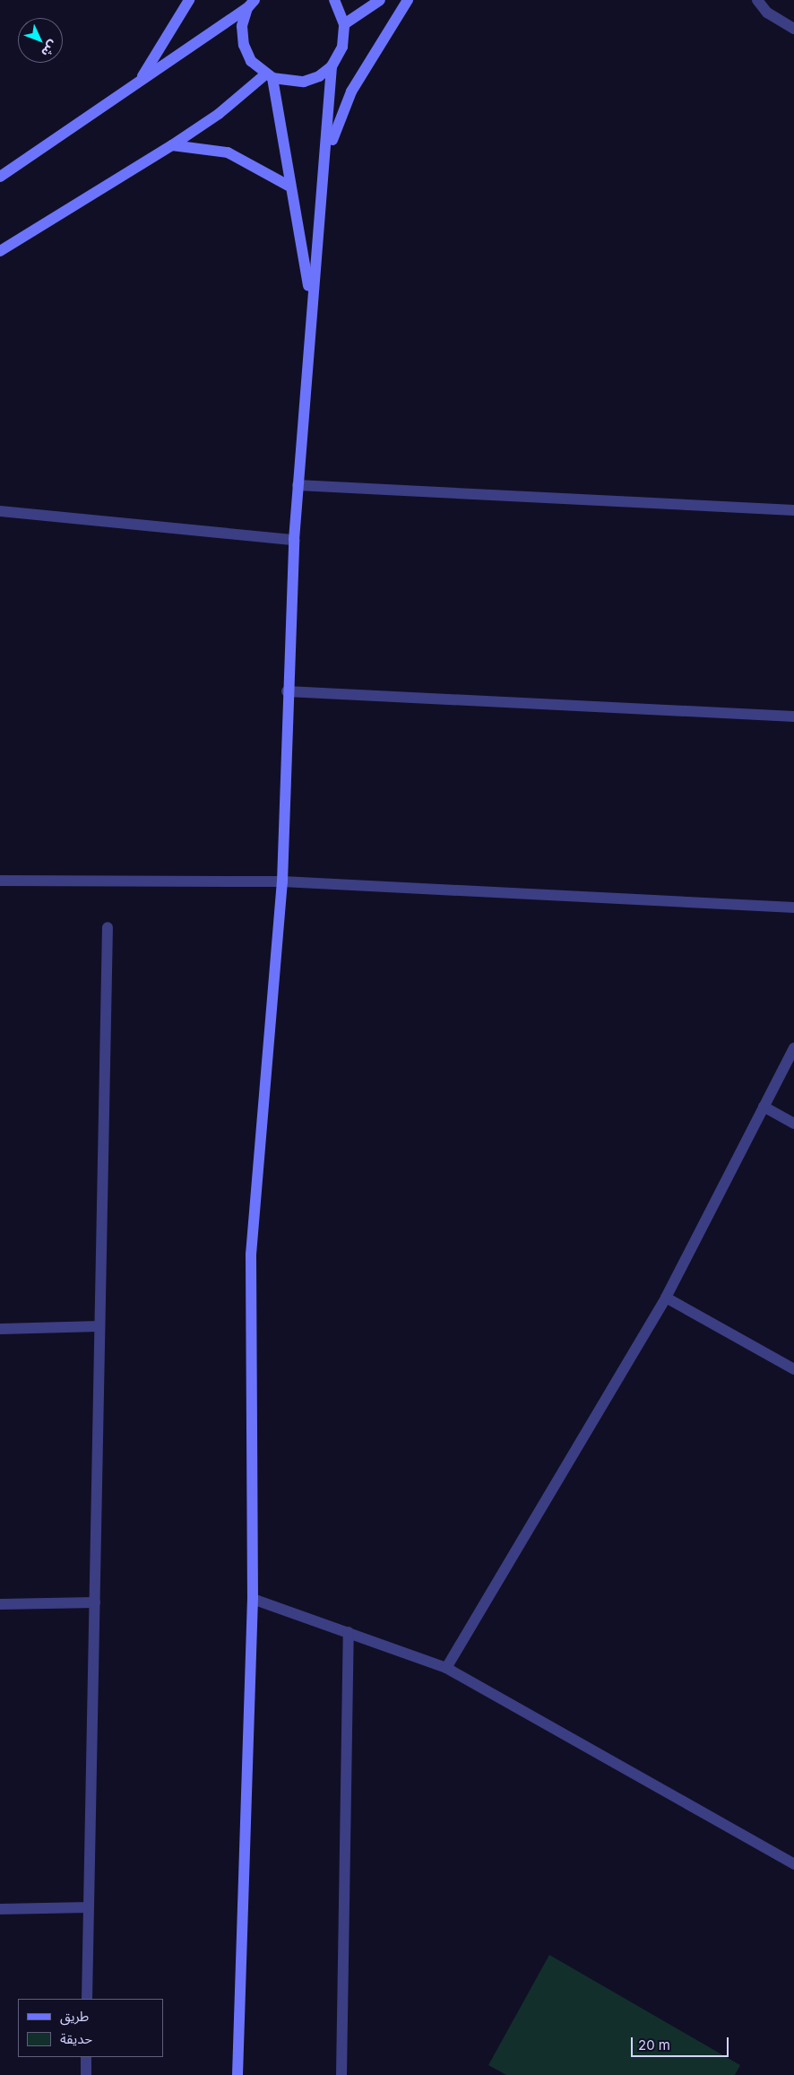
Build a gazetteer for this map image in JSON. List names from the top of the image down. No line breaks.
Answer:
{"legend":["طريق","حديقة"],"scale_bar":"20 m","north":"bottom right"}
